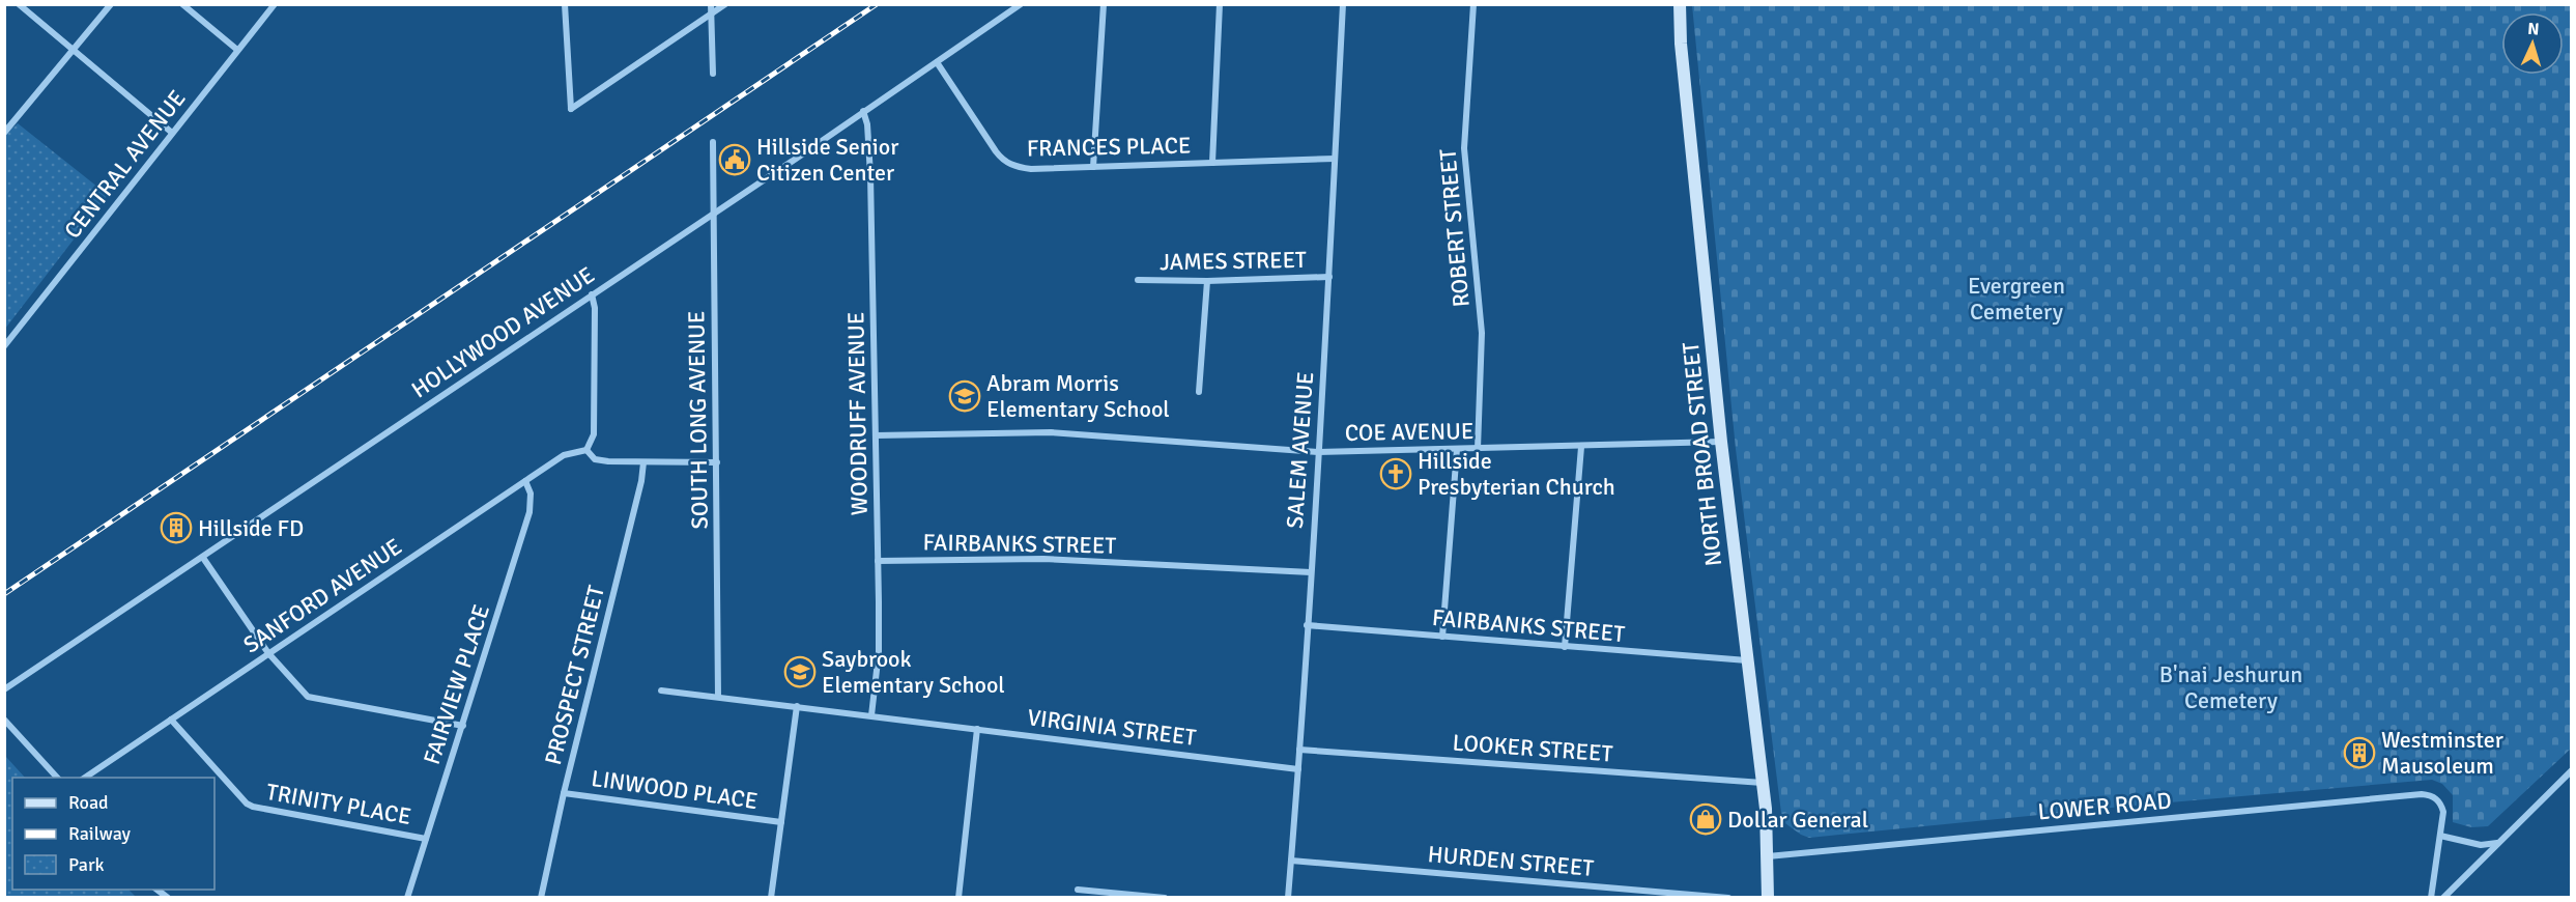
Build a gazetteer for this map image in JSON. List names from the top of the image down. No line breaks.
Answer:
{"streets":{"main road":["NORTH BROAD STREET"],"street":["FRANCES PLACE","CENTRAL AVENUE","ROBERT STREET","JAMES STREET","HOLLYWOOD AVENUE","WOODRUFF AVENUE","SOUTH LONG AVENUE","COE AVENUE","SALEM AVENUE","FAIRBANKS STREET","SANFORD AVENUE","PROSPECT STREET","FAIRVIEW PLACE","VIRGINIA STREET","LOOKER STREET","LINWOOD PLACE","TRINITY PLACE","LOWER ROAD","HURDEN STREET"]},"crossings":[["FRANCES PLACE","HOLLYWOOD AVENUE"],["FRANCES PLACE","SALEM AVENUE"],["ROBERT STREET","COE AVENUE"],["JAMES STREET","SALEM AVENUE"],["HOLLYWOOD AVENUE","WOODRUFF AVENUE"],["HOLLYWOOD AVENUE","SOUTH LONG AVENUE"],["WOODRUFF AVENUE","COE AVENUE"],["WOODRUFF AVENUE","FAIRBANKS STREET"],["WOODRUFF AVENUE","VIRGINIA STREET"],["SOUTH LONG AVENUE","VIRGINIA STREET"],["COE AVENUE","SALEM AVENUE"],["COE AVENUE","NORTH BROAD STREET"],["SALEM AVENUE","FAIRBANKS STREET"],["SALEM AVENUE","VIRGINIA STREET"],["SALEM AVENUE","LOOKER STREET"],["SALEM AVENUE","HURDEN STREET"],["NORTH BROAD STREET","FAIRBANKS STREET"],["NORTH BROAD STREET","LOOKER STREET"],["NORTH BROAD STREET","LOWER ROAD"],["SANFORD AVENUE","FAIRVIEW PLACE"],["SANFORD AVENUE","TRINITY PLACE"],["PROSPECT STREET","LINWOOD PLACE"],["FAIRVIEW PLACE","TRINITY PLACE"]],"parks":["Evergreen Cemetery","B'nai Jeshurun Cemetery"],"places":{"public building":["Hillside Senior Citizen Center"],"school or university":["Abram Morris Elementary School","Saybrook Elementary School"],"church":["Hillside Presbyterian Church"],"building":["Hillside FD","Westminster Mausoleum"],"shop":["Dollar General"]},"legend":["Road","Railway","Park"],"north":"top"}
